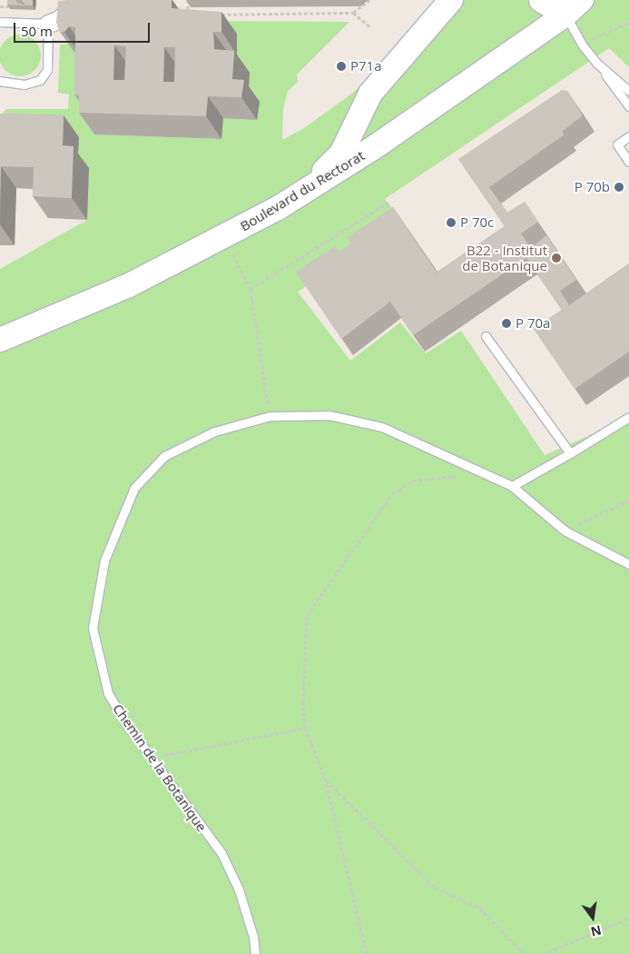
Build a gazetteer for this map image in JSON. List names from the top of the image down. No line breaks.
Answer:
{"streets":{"main road":["Boulevard du Rectorat"],"lane":["Chemin de la Botanique"]},"places":["P71a","P 70b","P 70c","B22 - Institut de Botanique","P 70a"],"scale_bar":"50 m","north":"bottom"}
